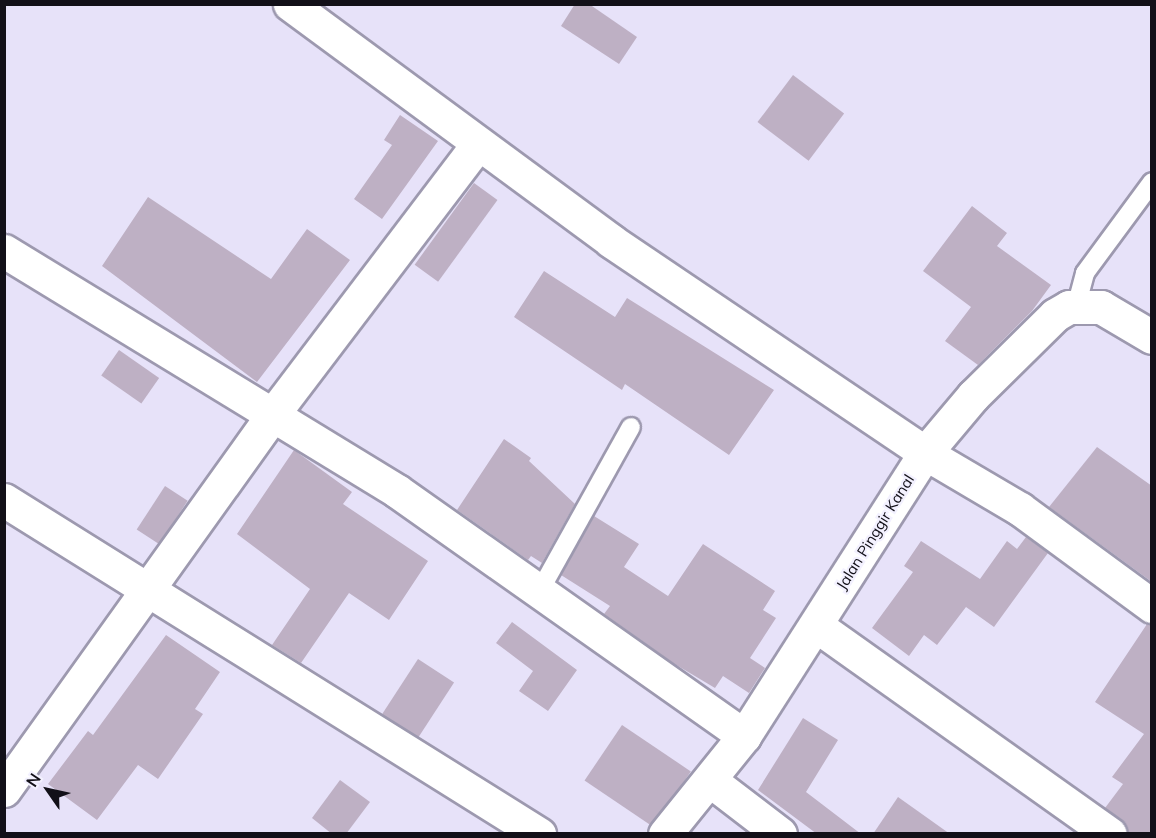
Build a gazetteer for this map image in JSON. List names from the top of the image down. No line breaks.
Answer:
{"streets":{"street":["Jalan Pinggir Kanal"]},"north":"top left"}
